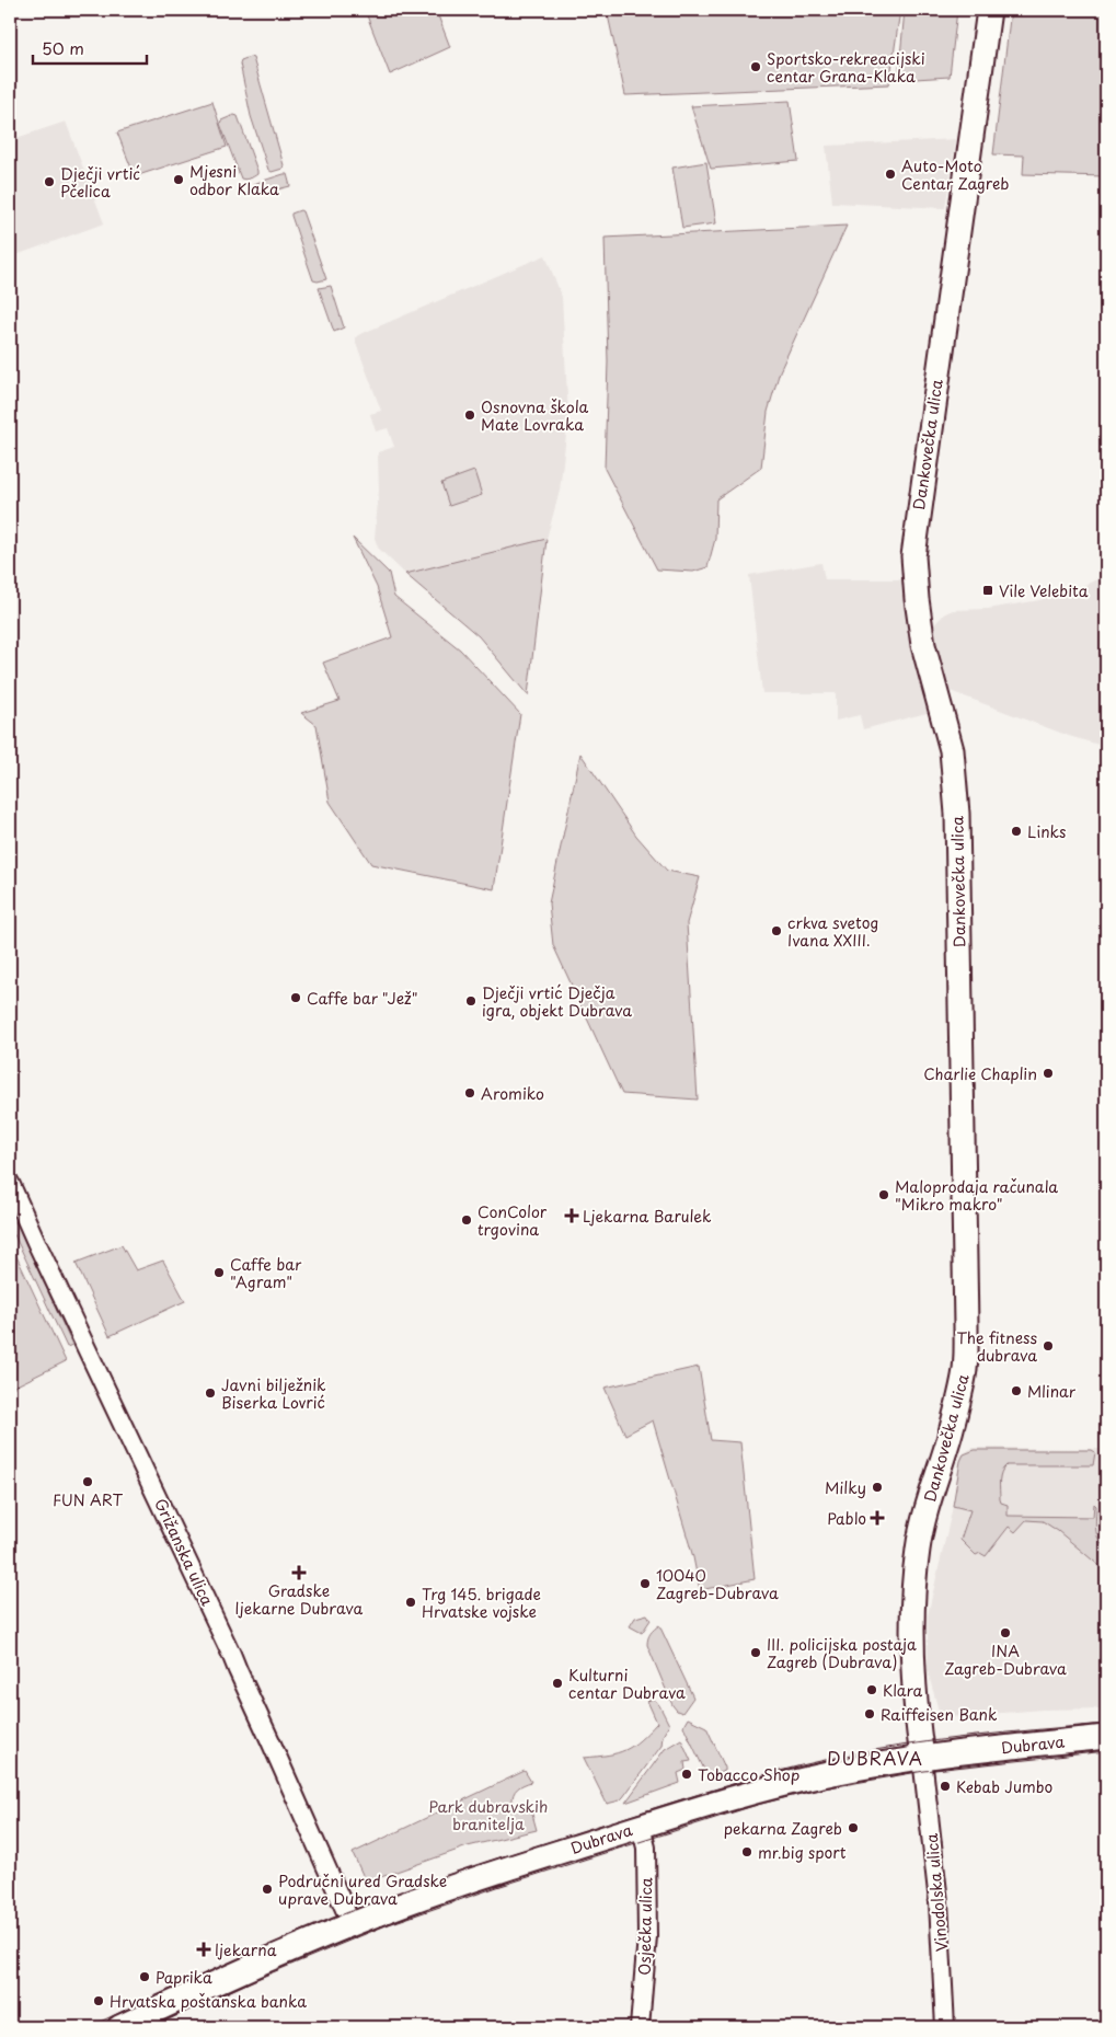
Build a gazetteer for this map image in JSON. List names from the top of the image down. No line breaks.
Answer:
{"streets":{"main road":["Dankovečka ulica","Dubrava"],"street":["Grižanska ulica","Vinodolska ulica","Osječka ulica"]},"crossings":[["Dankovečka ulica","Dubrava"],["Dankovečka ulica","Vinodolska ulica"],["Grižanska ulica","Dubrava"],["Dubrava","Vinodolska ulica"],["Dubrava","Osječka ulica"]],"districts":["DUBRAVA"],"parks":["Park dubravskih branitelja"],"places":{"other":["Sportsko-rekreacijski centar Grana-Klaka","Auto-Moto Centar Zagreb","Mjesni odbor Klaka","Dječji vrtić Pčelica","Osnovna škola Mate Lovraka","Links","crkva svetog Ivana XXIII.","Caffe bar \"Jež\"","Dječji vrtić Dječja igra, objekt Dubrava","Charlie Chaplin","Aromiko","Maloprodaja računala \"Mikro makro\"","ConColor trgovina","Caffe bar \"Agram\"","The fitness dubrava","Mlinar","Javni bilježnik Biserka Lovrić","FUN ART","Milky","10040 Zagreb-Dubrava","Trg 145. brigade Hrvatske vojske","INA Zagreb-Dubrava","III. policijska postaja Zagreb (Dubrava)","Kulturni centar Dubrava","Klara","Raiffeisen Bank","Tobacco Shop","Kebab Jumbo","pekarna Zagreb","mr.big sport","Područni ured Gradske uprave Dubrava","Paprika","Hrvatska poštanska banka"],"transit":["Vile Velebita"],"health":["Ljekarna Barulek","Pablo","Gradske ljekarne Dubrava","ljekarna"]},"scale_bar":"50 m"}
